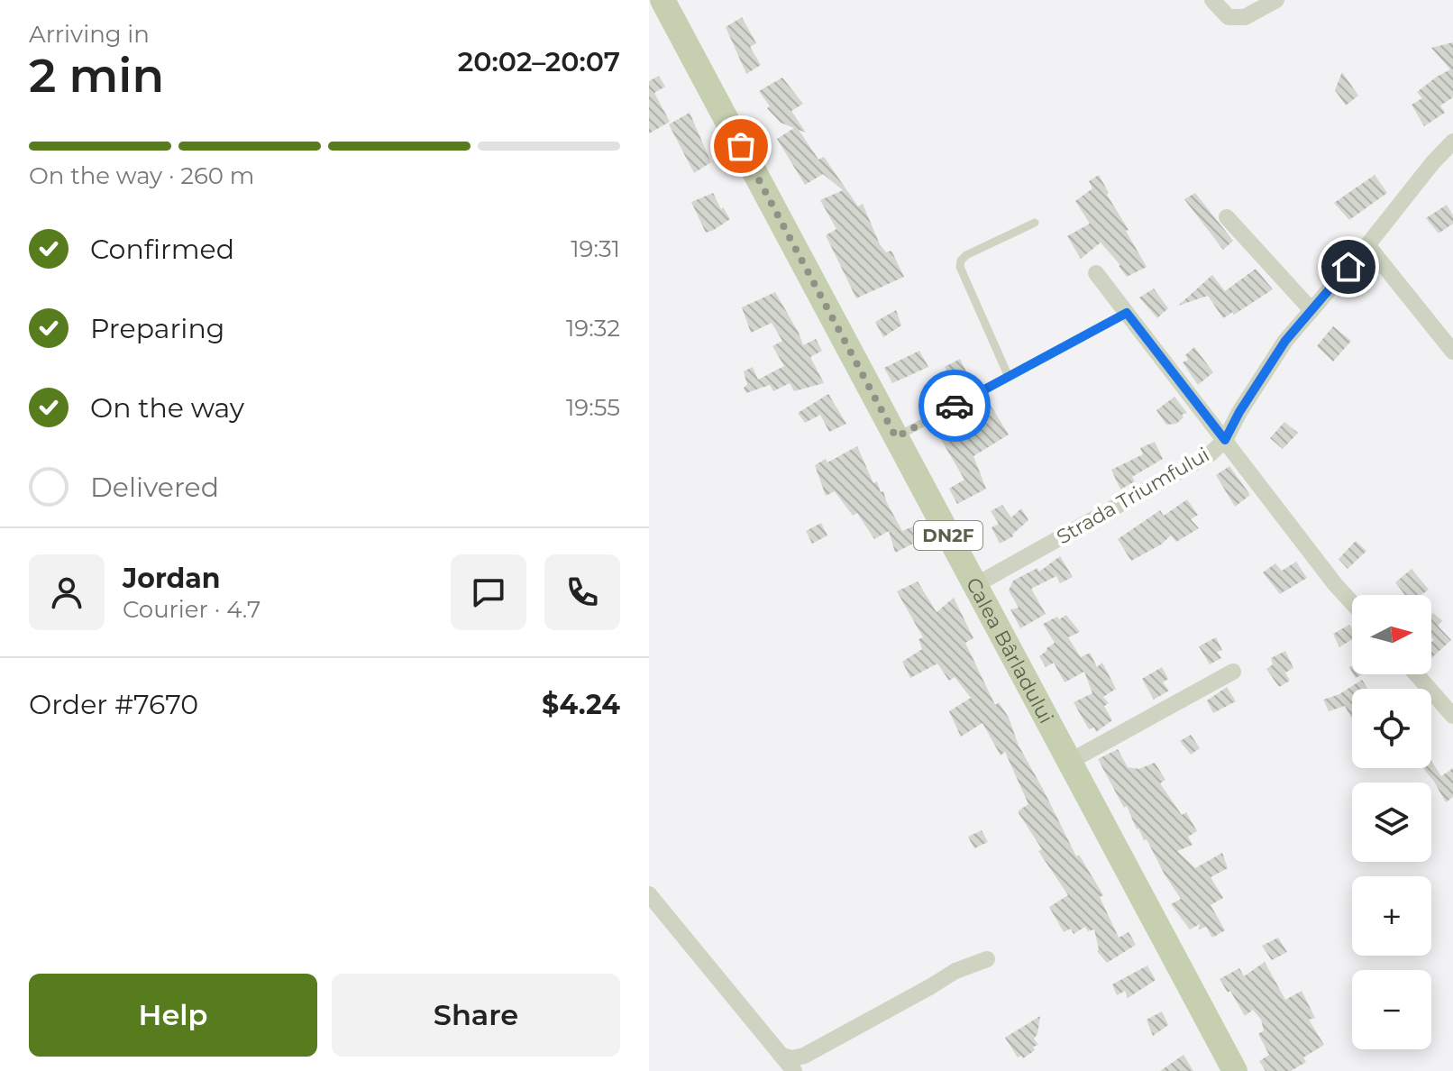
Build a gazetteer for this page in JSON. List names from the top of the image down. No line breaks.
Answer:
{"streets":{"main road":["DN2F","Calea Bârladului"],"street":["Strada Triumfului"]},"crossings":[["Strada Triumfului","Calea Bârladului"]],"north":"right","page":{"heading":["2 min","Arriving in","20:02–20:07"],"panel":["Jordan","Courier · 4.7","Order #7670","$4.24"],"bar":"On the way · 260 m","list":[["Confirmed","19:31"],["Preparing","19:32"],["On the way","19:55"],"Delivered"],"map_buttons":["+","−"],"buttons":["Help","Share"]}}
